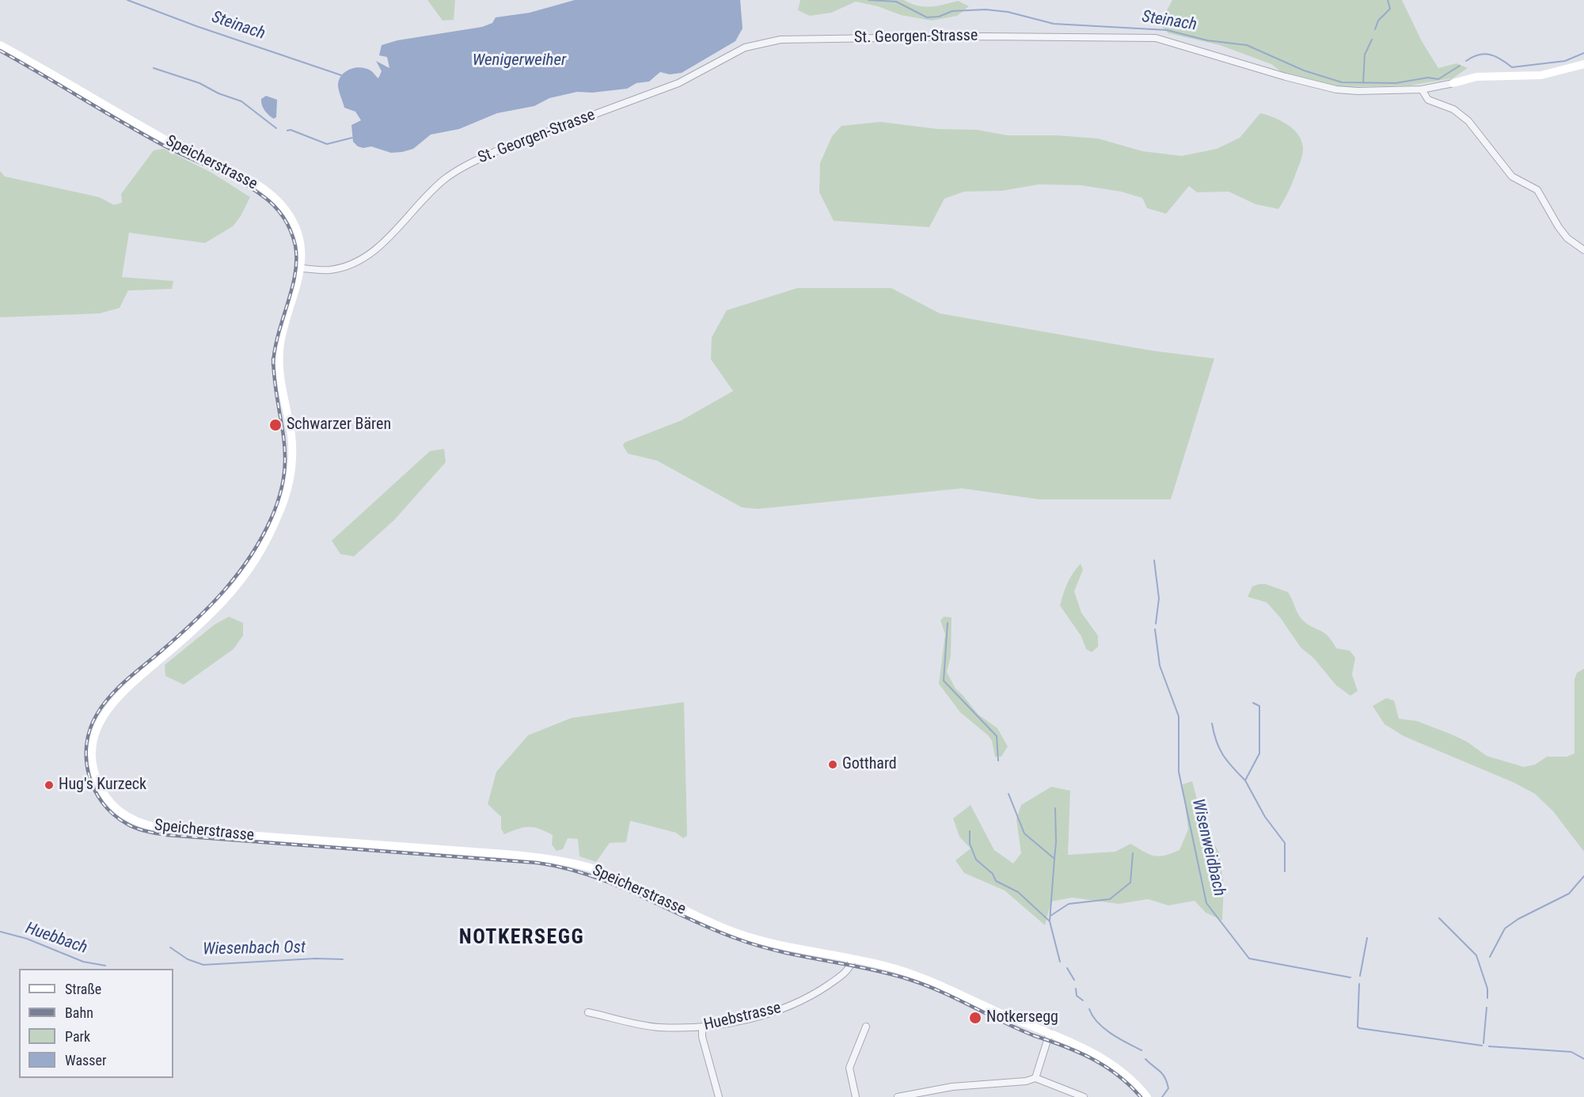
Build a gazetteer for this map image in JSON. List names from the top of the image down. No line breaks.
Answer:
{"streets":{"main road":["St. Georgen-Strasse","Speicherstrasse"],"street":["Huebstrasse"]},"crossings":[["St. Georgen-Strasse","Speicherstrasse"],["Speicherstrasse","Huebstrasse"]],"districts":["NOTKERSEGG"],"water":["Steinach","Wenigerweiher","Wisenweidbach","Huebbach","Wiesenbach Ost"],"places":["Schwarzer Bären","Gotthard","Hug's Kurzeck","Notkersegg"],"legend":["Straße","Bahn","Park","Wasser"]}
